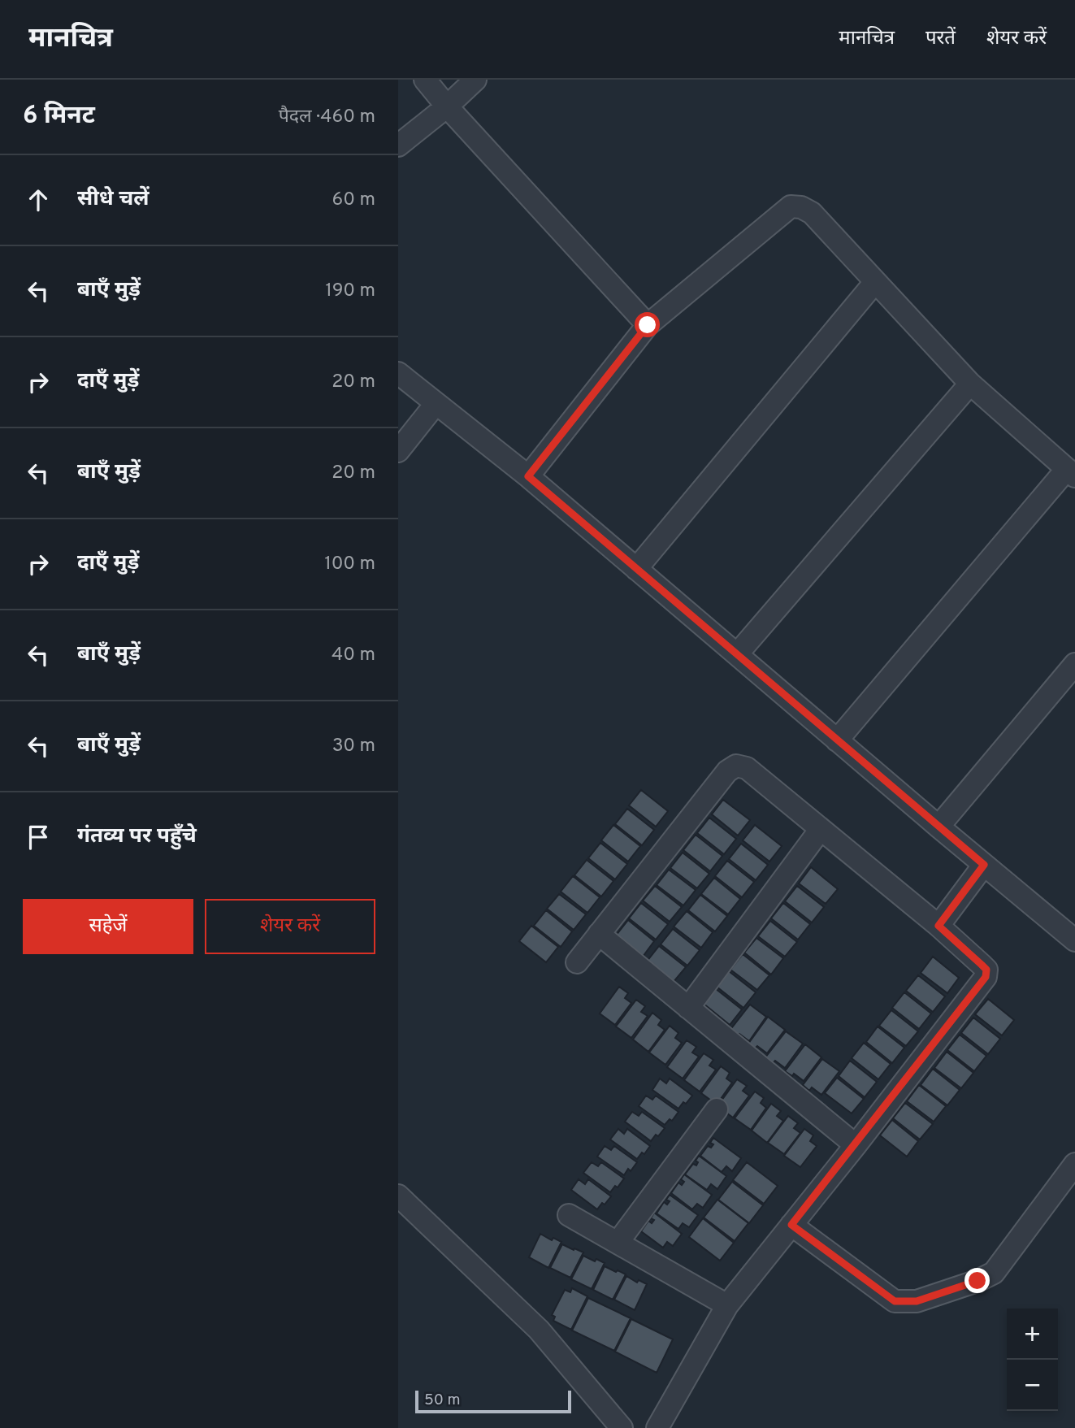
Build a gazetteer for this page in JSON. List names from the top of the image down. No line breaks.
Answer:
{"scale_bar":"50 m","page":{"header":"मानचित्र","nav":["मानचित्र","परतें","शेयर करें"],"heading":["6 मिनट","पैदल · 460 m"],"list":[["सीधे चलें","60 m"],["बाएँ मुड़ें","190 m"],["दाएँ मुड़ें","20 m"],["बाएँ मुड़ें","20 m"],["दाएँ मुड़ें","100 m"],["बाएँ मुड़ें","40 m"],["बाएँ मुड़ें","30 m"],"गंतव्य पर पहुँचे"],"buttons":["सहेजें","शेयर करें"],"map_buttons":["+","−"],"scale":"50 m"}}
